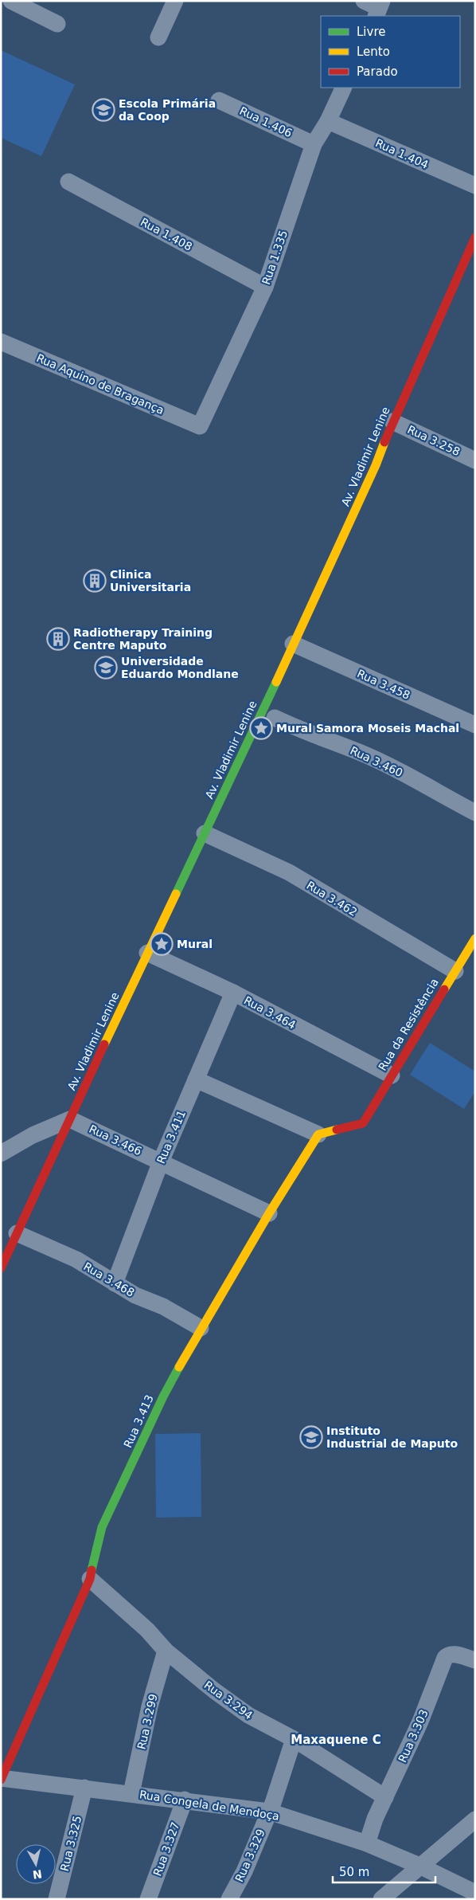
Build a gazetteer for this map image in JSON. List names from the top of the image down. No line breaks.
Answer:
{"streets":{"main road":["Av. Vladimir Lenine","Rua da Resistência","Rua 3.413"],"street":["Rua 1.406","Rua 1.404","Rua 1.408","Rua 1.335","Rua Aquino de Bragança","Rua 3.258","Rua 3.458","Rua 3.460","Rua 3.462","Rua 3.464","Rua 3.411","Rua 3.466","Rua 3.468","Rua 3.294","Rua 3.299","Rua 3.303","Rua Congela de Mendoça","Rua 3.325","Rua 3.327","Rua 3.329"]},"crossings":[["Rua 1.406","Rua 1.335"],["Rua 1.404","Rua 1.335"],["Rua 1.408","Rua 1.335"],["Rua 1.335","Rua Aquino de Bragança"],["Rua 3.258","Av. Vladimir Lenine"],["Av. Vladimir Lenine","Rua 3.458"],["Av. Vladimir Lenine","Rua 3.462"],["Av. Vladimir Lenine","Rua 3.464"],["Av. Vladimir Lenine","Rua 3.466"],["Av. Vladimir Lenine","Rua 3.468"],["Rua 3.462","Rua da Resistência"],["Rua 3.464","Rua da Resistência"],["Rua 3.464","Rua 3.411"],["Rua da Resistência","Rua 3.413"],["Rua 3.411","Rua 3.466"],["Rua 3.411","Rua 3.468"],["Rua 3.466","Rua 3.413"],["Rua 3.468","Rua 3.413"],["Rua 3.413","Rua 3.294"],["Rua 3.413","Rua Congela de Mendoça"],["Rua 3.294","Rua 3.299"],["Rua 3.294","Rua 3.303"],["Rua 3.294","Rua 3.329"],["Rua 3.299","Rua Congela de Mendoça"],["Rua 3.303","Rua Congela de Mendoça"],["Rua Congela de Mendoça","Rua 3.325"],["Rua Congela de Mendoça","Rua 3.327"],["Rua Congela de Mendoça","Rua 3.329"]],"districts":["Maxaquene C"],"places":{"school or university":["Escola Primária da Coop","Universidade Eduardo Mondlane","Instituto Industrial de Maputo"],"building":["Clinica Universitaria","Radiotherapy Training Centre Maputo"],"place":["Mural Samora Moseis Machal","Mural"]},"legend":["Livre","Lento","Parado"],"scale_bar":"50 m","north":"bottom"}
